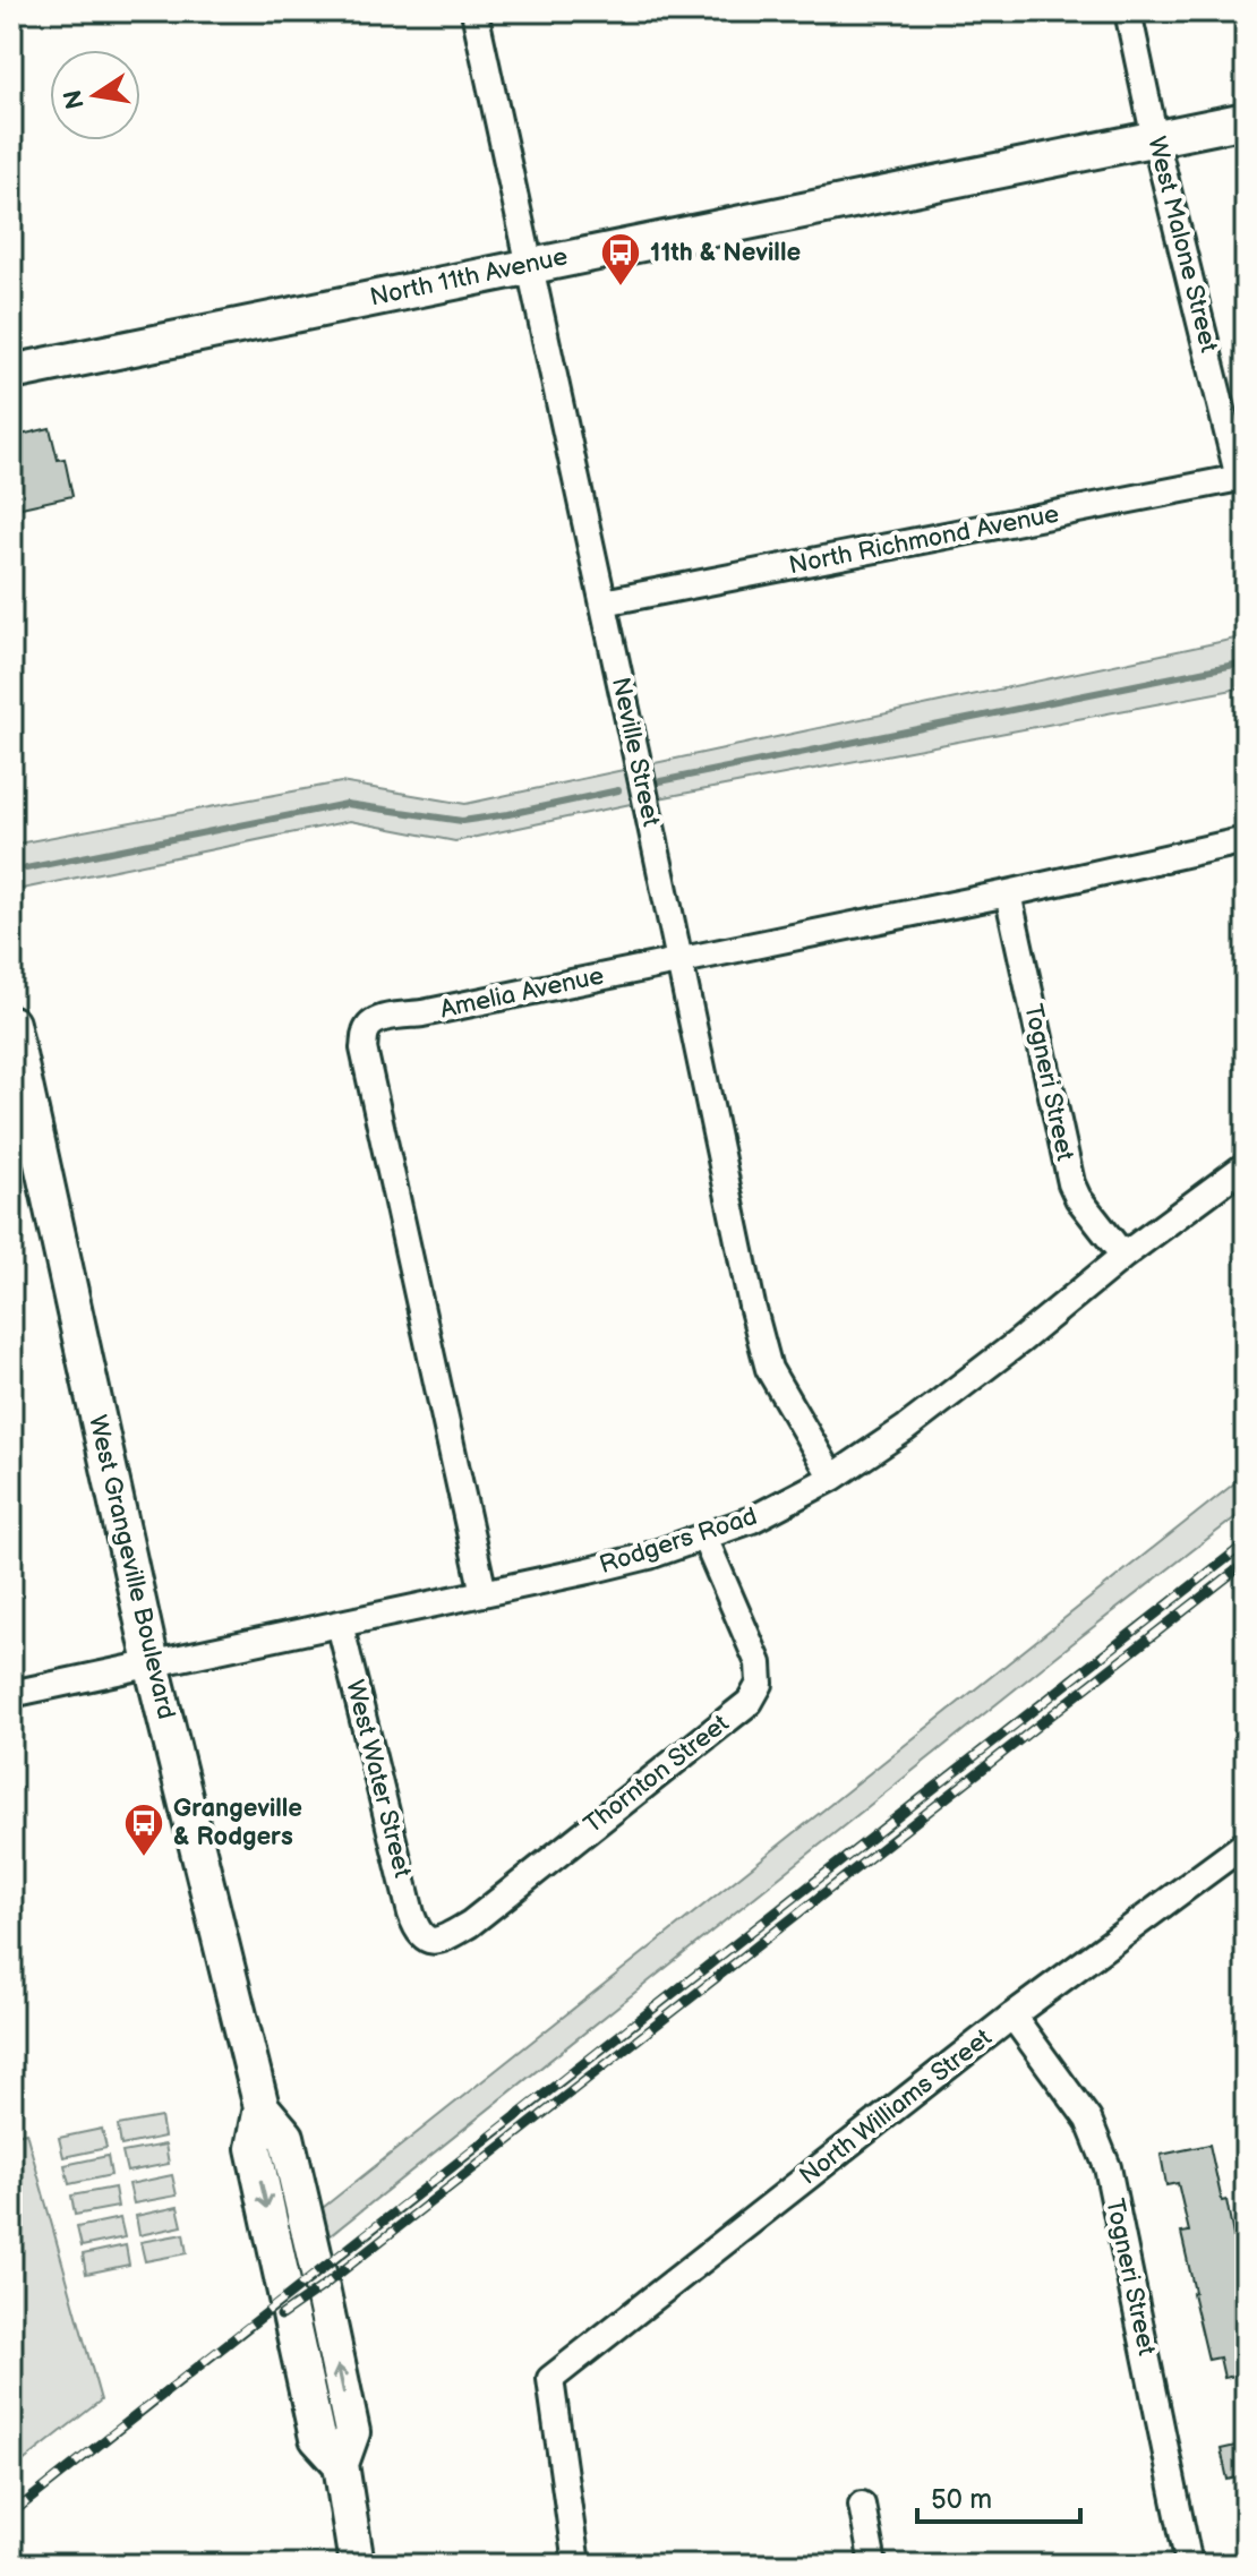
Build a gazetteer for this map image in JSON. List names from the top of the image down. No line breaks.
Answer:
{"streets":{"main road":["North 11th Avenue","West Grangeville Boulevard"],"street":["West Malone Street","North Richmond Avenue","Neville Street","Amelia Avenue","Togneri Street","Rodgers Road","Thornton Street","West Water Street","North Williams Street"]},"crossings":[["West Malone Street","North 11th Avenue"],["West Malone Street","North Richmond Avenue"],["North 11th Avenue","Neville Street"],["North Richmond Avenue","Neville Street"],["Neville Street","Amelia Avenue"],["Neville Street","Rodgers Road"],["Amelia Avenue","Togneri Street"],["Amelia Avenue","Rodgers Road"],["Togneri Street","Rodgers Road"],["Togneri Street","North Williams Street"],["Rodgers Road","West Grangeville Boulevard"],["Rodgers Road","Thornton Street"],["Rodgers Road","West Water Street"],["Thornton Street","West Water Street"]],"places":{"bus stop":["11th & Neville","Grangeville & Rodgers"]},"scale_bar":"50 m","north":"left"}
